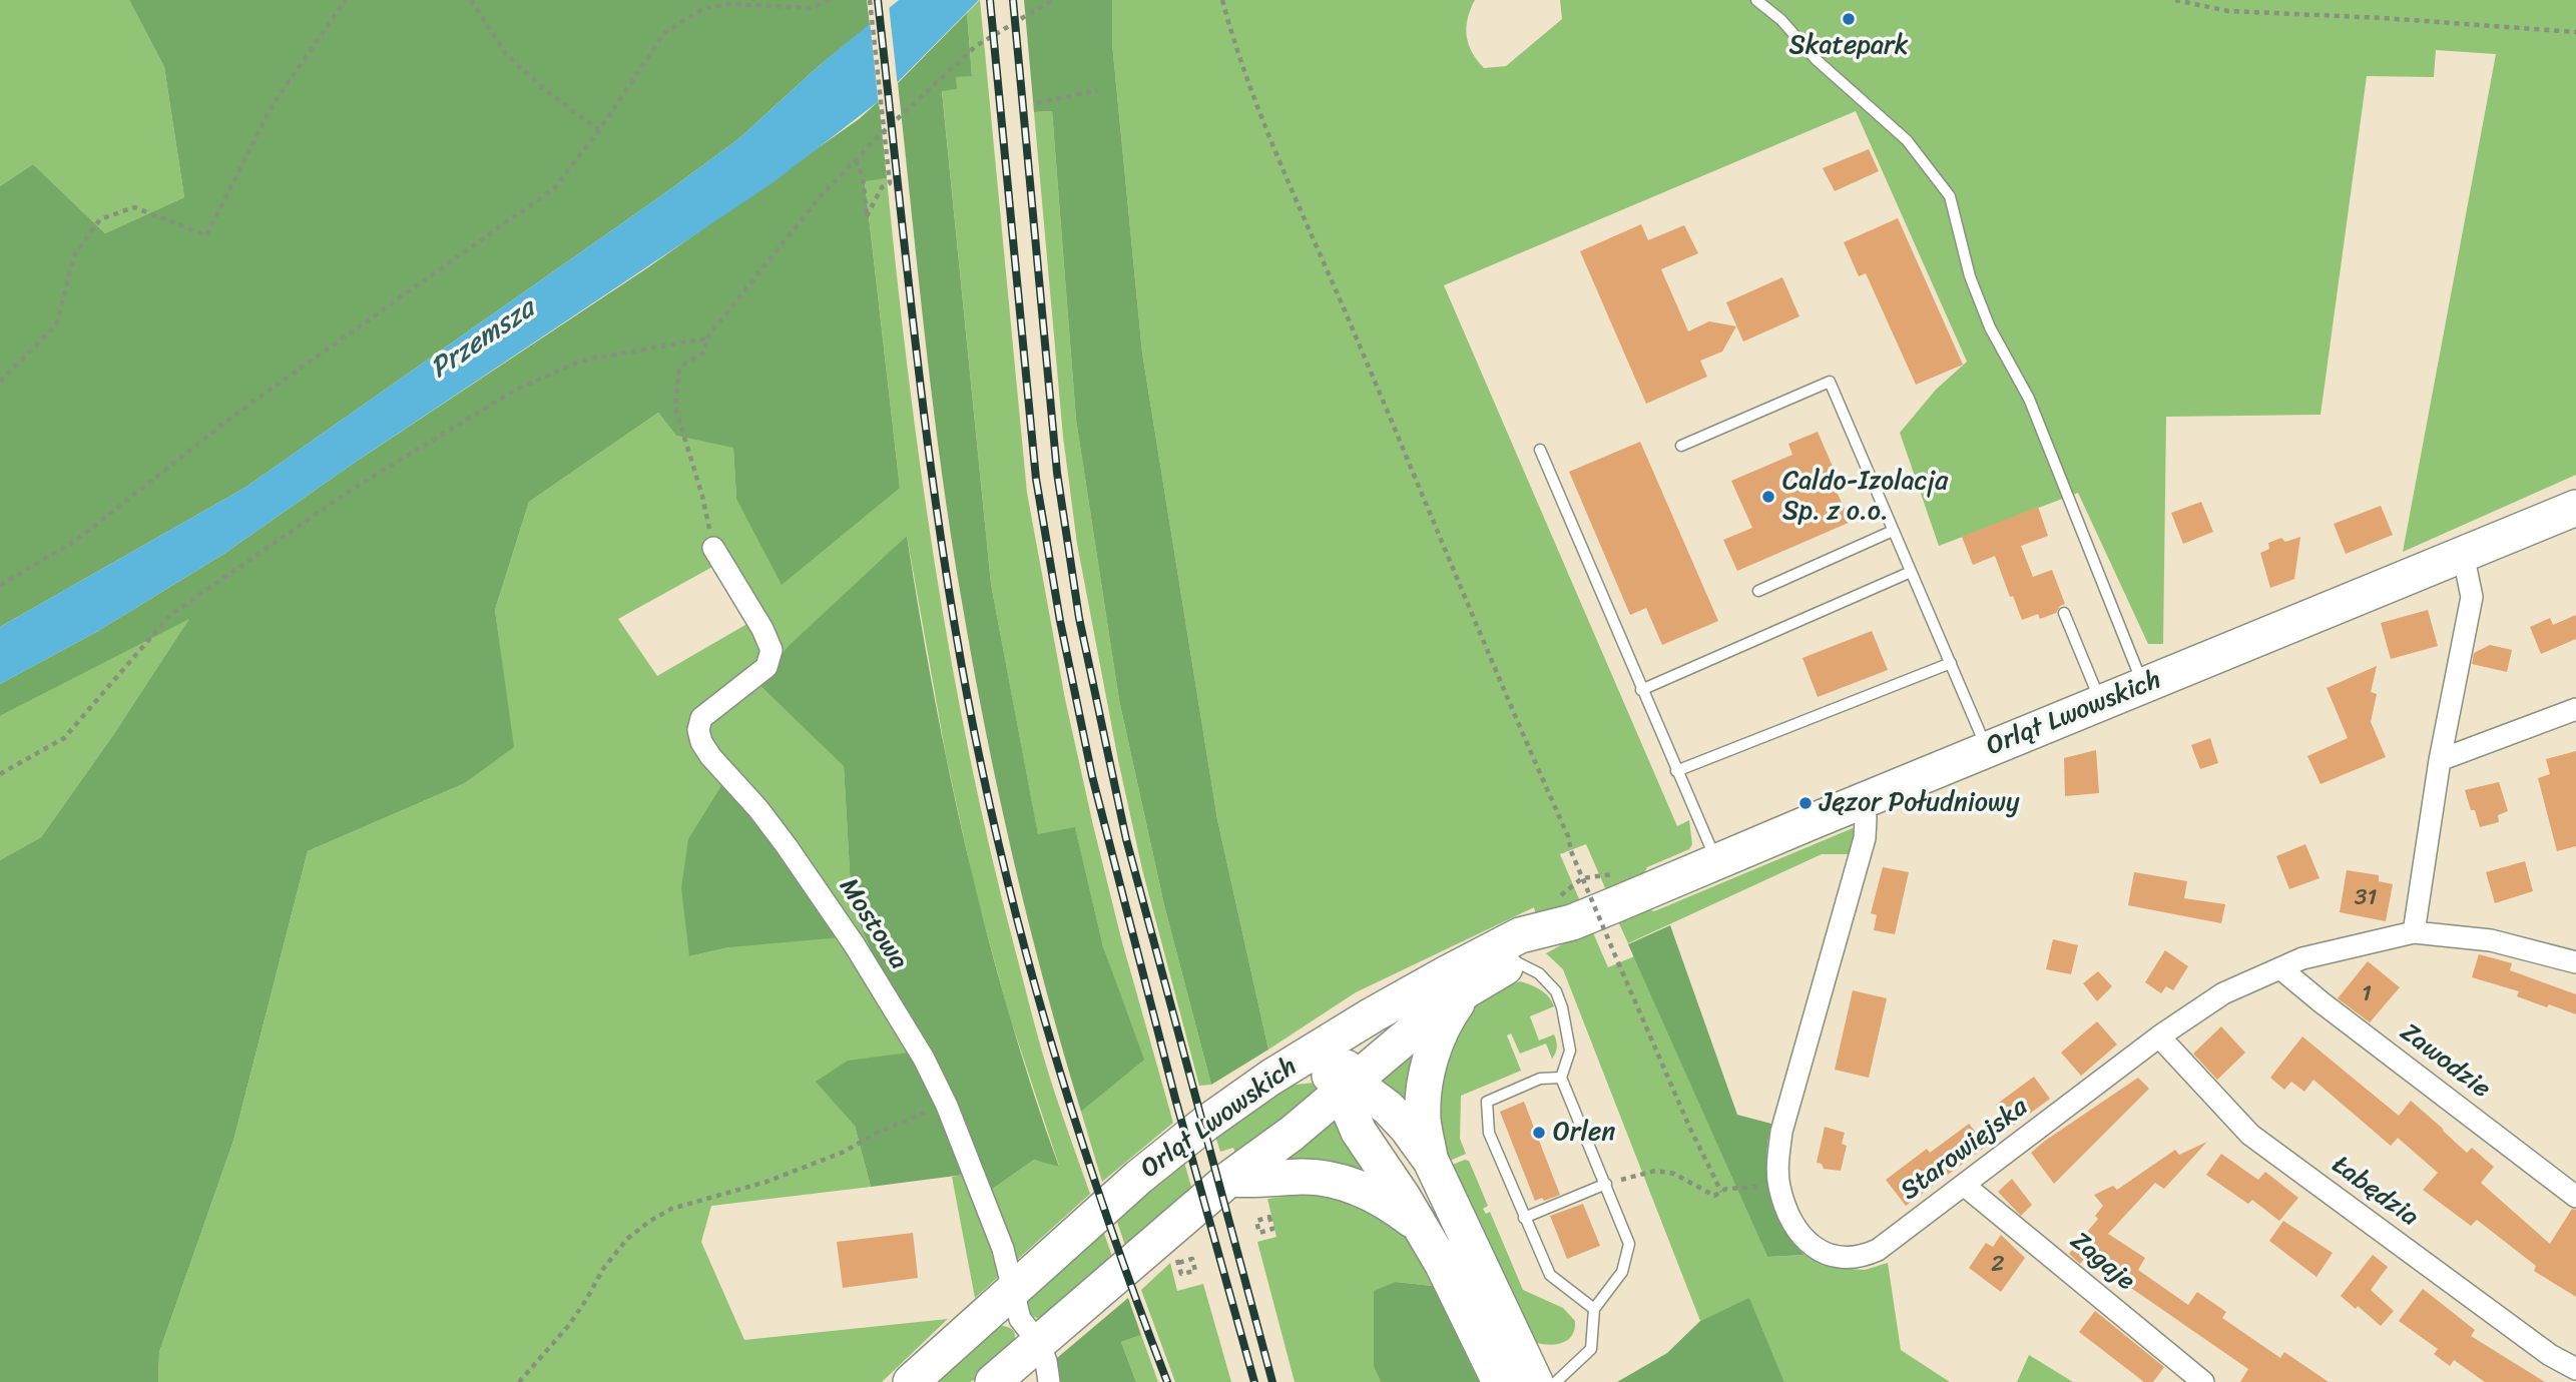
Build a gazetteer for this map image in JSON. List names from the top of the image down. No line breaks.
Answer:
{"streets":{"main road":["Orląt Lwowskich"],"street":["Mostowa","Zawodzie","Starowiejska","Łabędzia","Zagaje"]},"crossings":[["Orląt Lwowskich","Mostowa"],["Orląt Lwowskich","Starowiejska"],["Zawodzie","Starowiejska"],["Starowiejska","Łabędzia"],["Starowiejska","Zagaje"]],"water":["Przemsza"],"places":["Skatepark","Caldo-Izolacja Sp. z o.o.","Jęzor Południowy","Orlen"],"house_numbers":["31","1","2"]}
